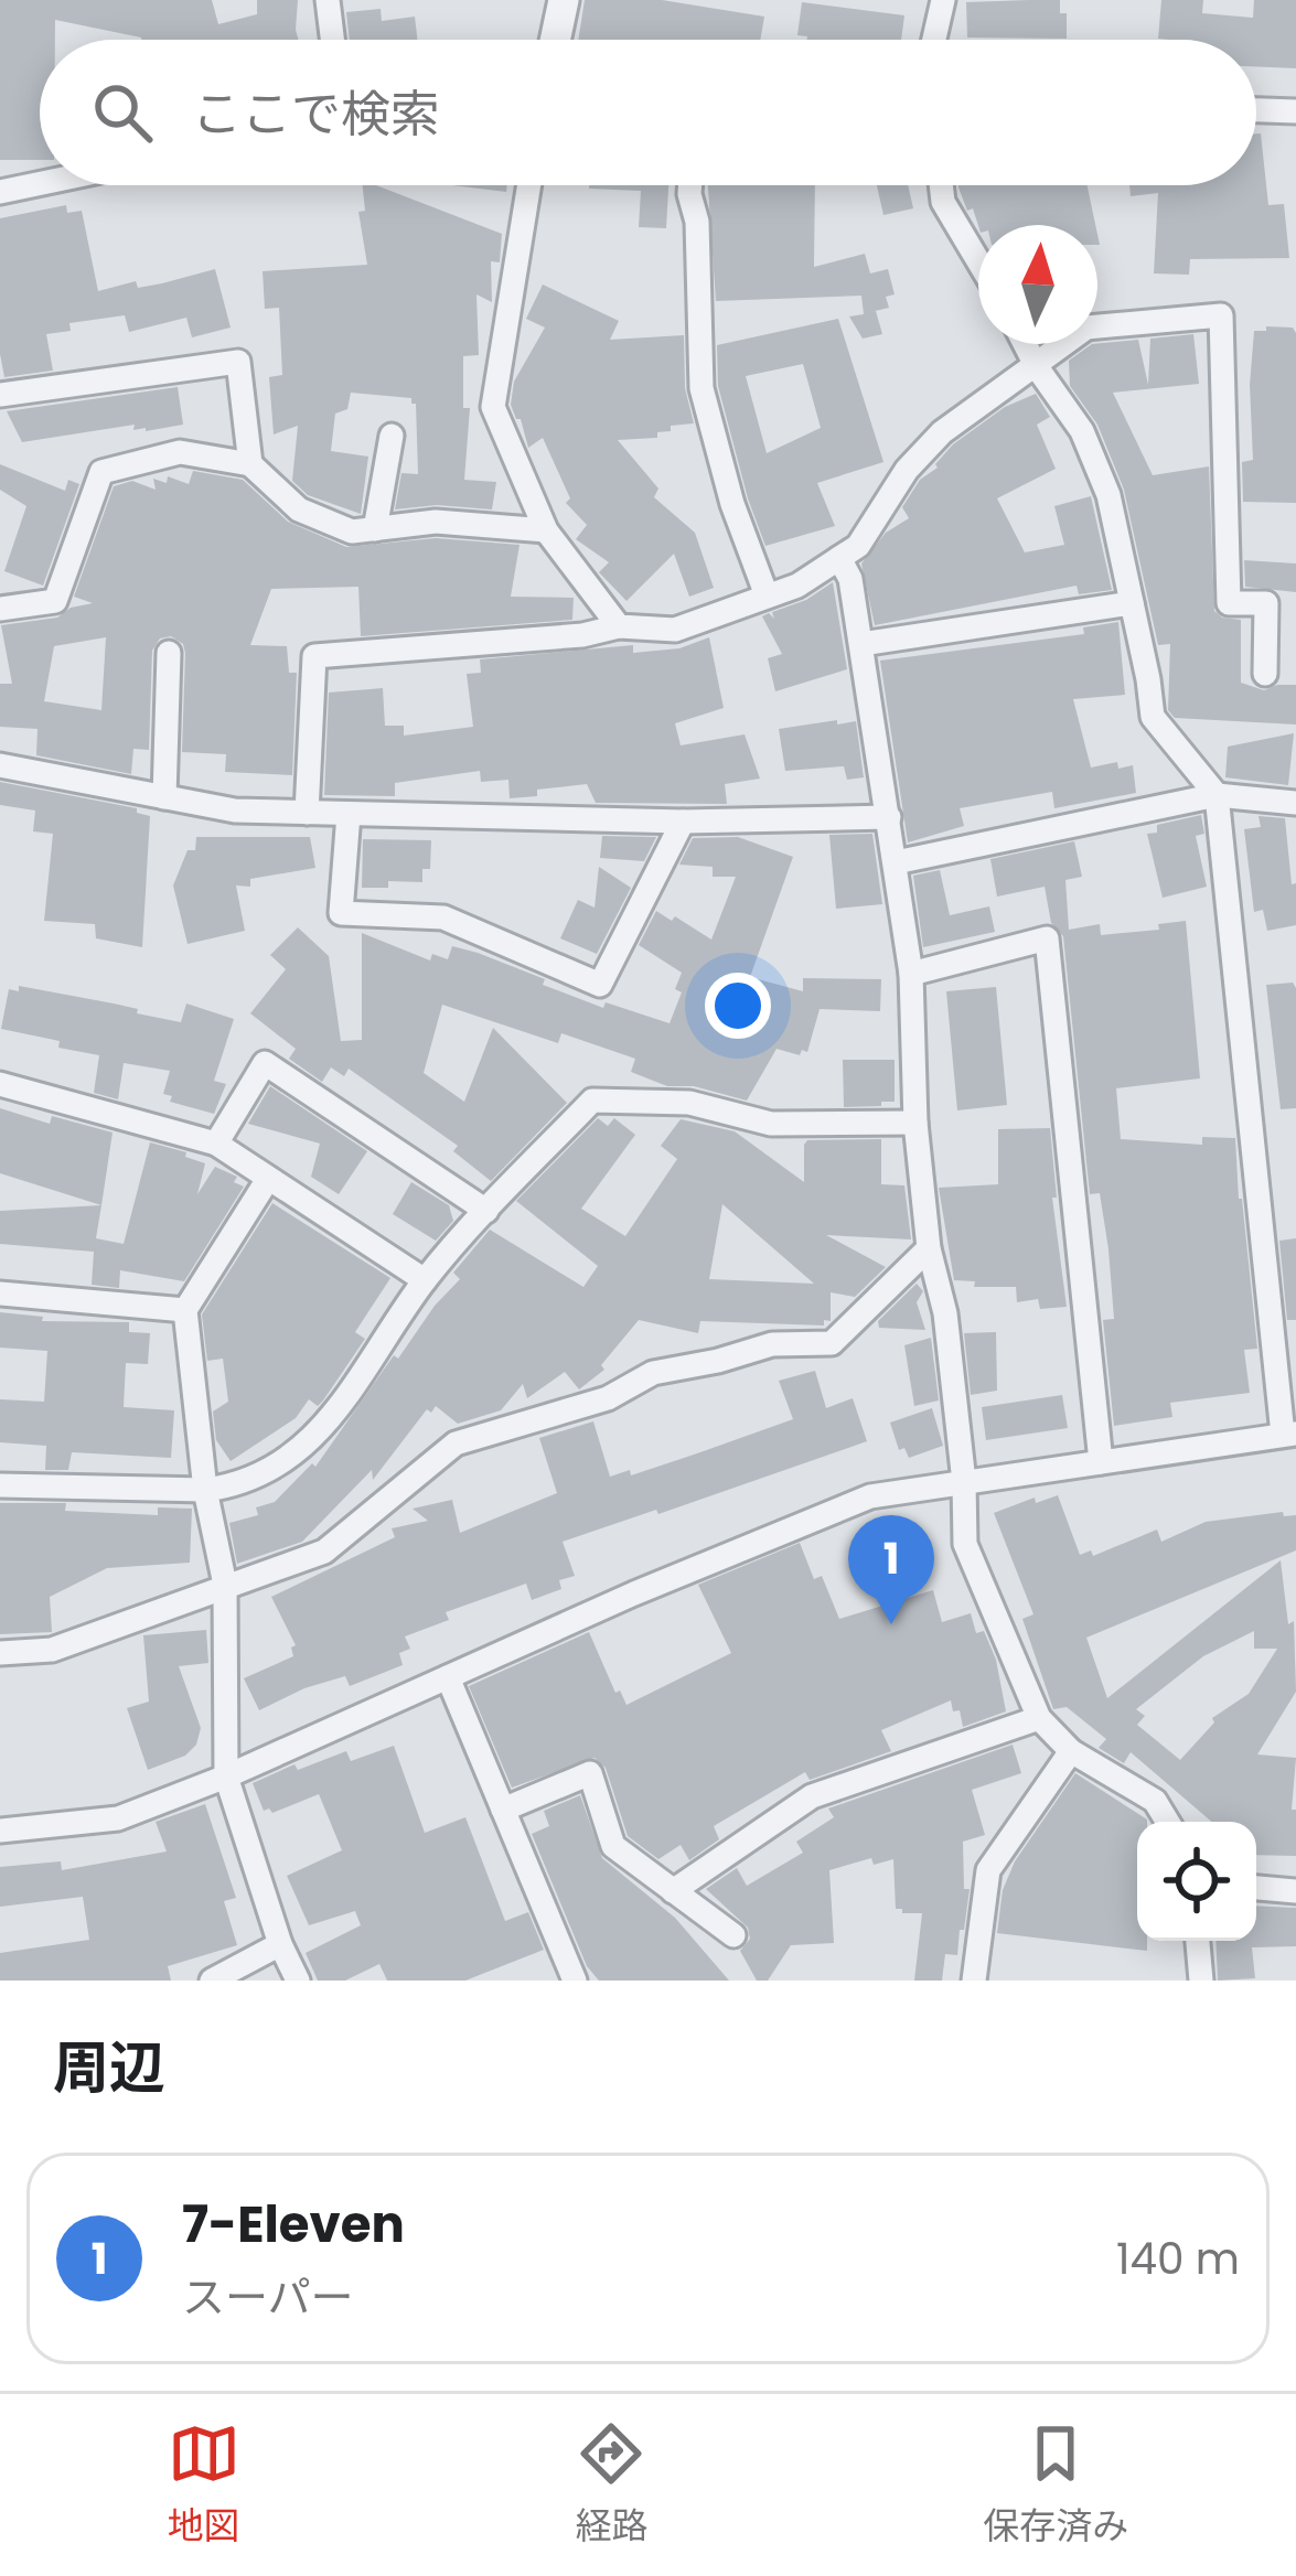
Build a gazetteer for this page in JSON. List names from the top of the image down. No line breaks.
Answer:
{"north":"top","page":{"search":"ここで検索","pins":"1","heading":"周辺","list":[{"mark":"1","name":"7-Eleven","note":"スーパー","value":"140 m"}],"nav":["地図","経路","保存済み"]}}
